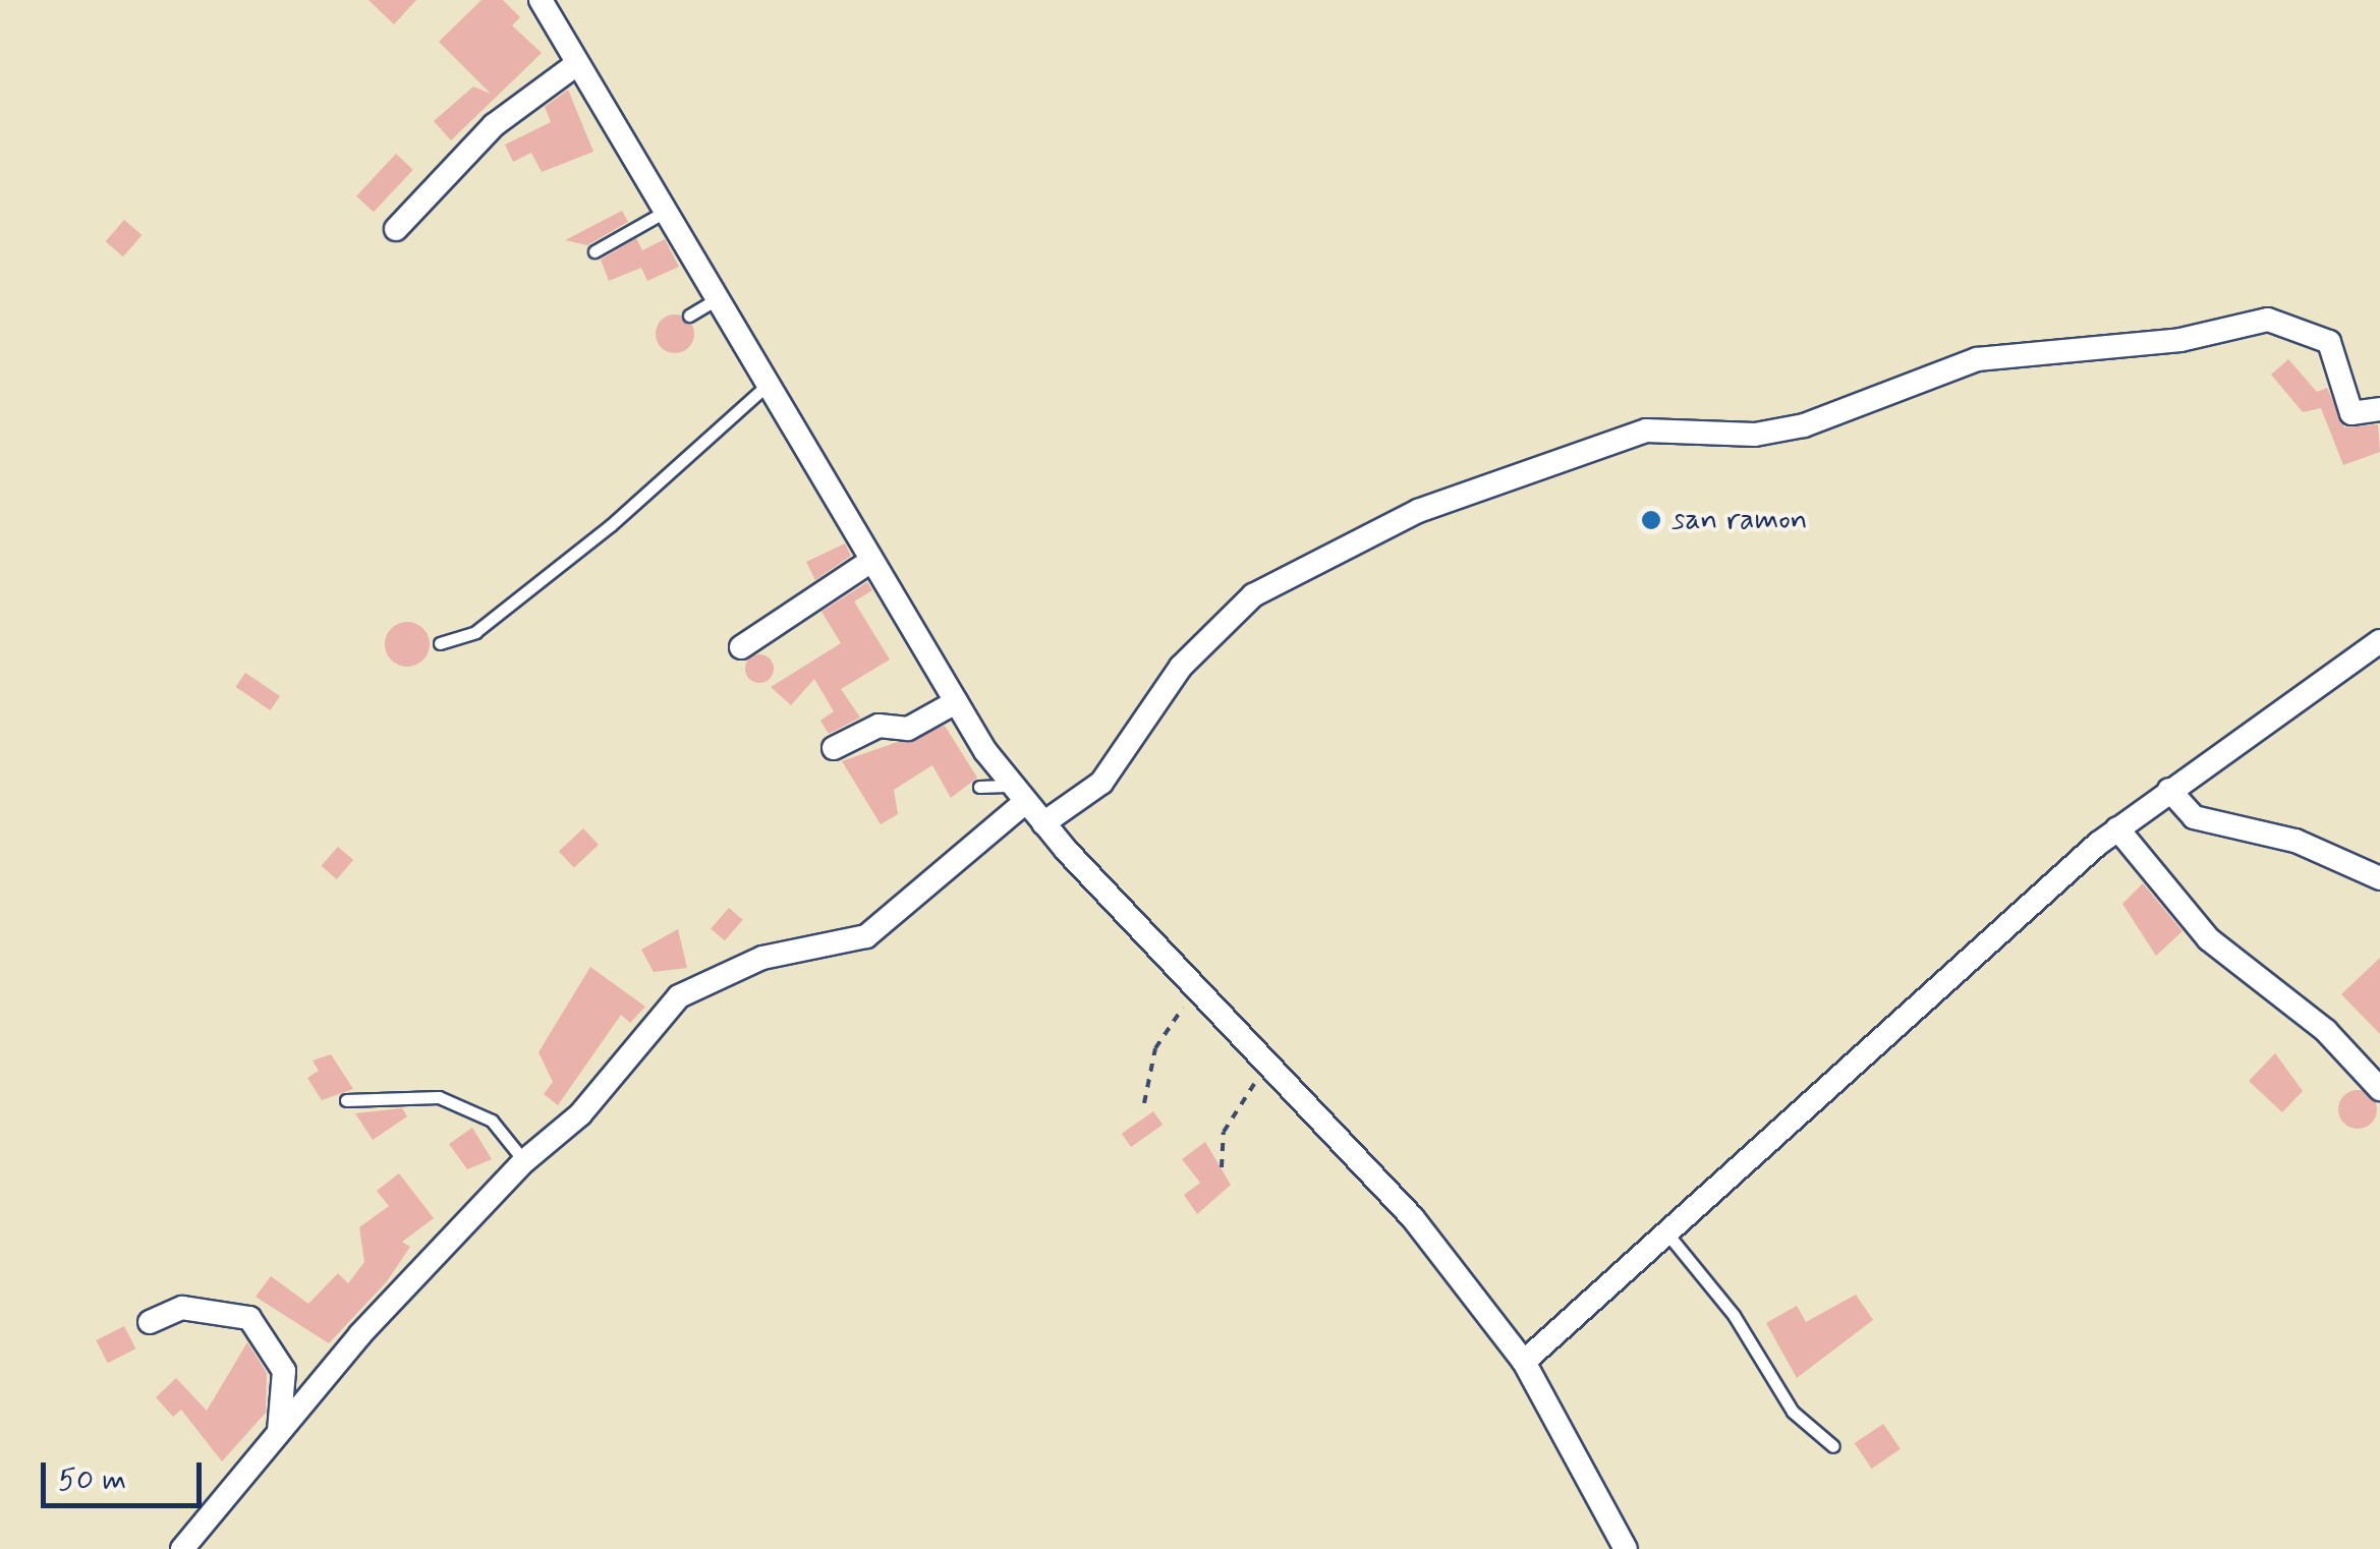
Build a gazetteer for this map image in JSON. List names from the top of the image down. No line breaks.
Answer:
{"places":["san ramon"],"scale_bar":"50 m"}
